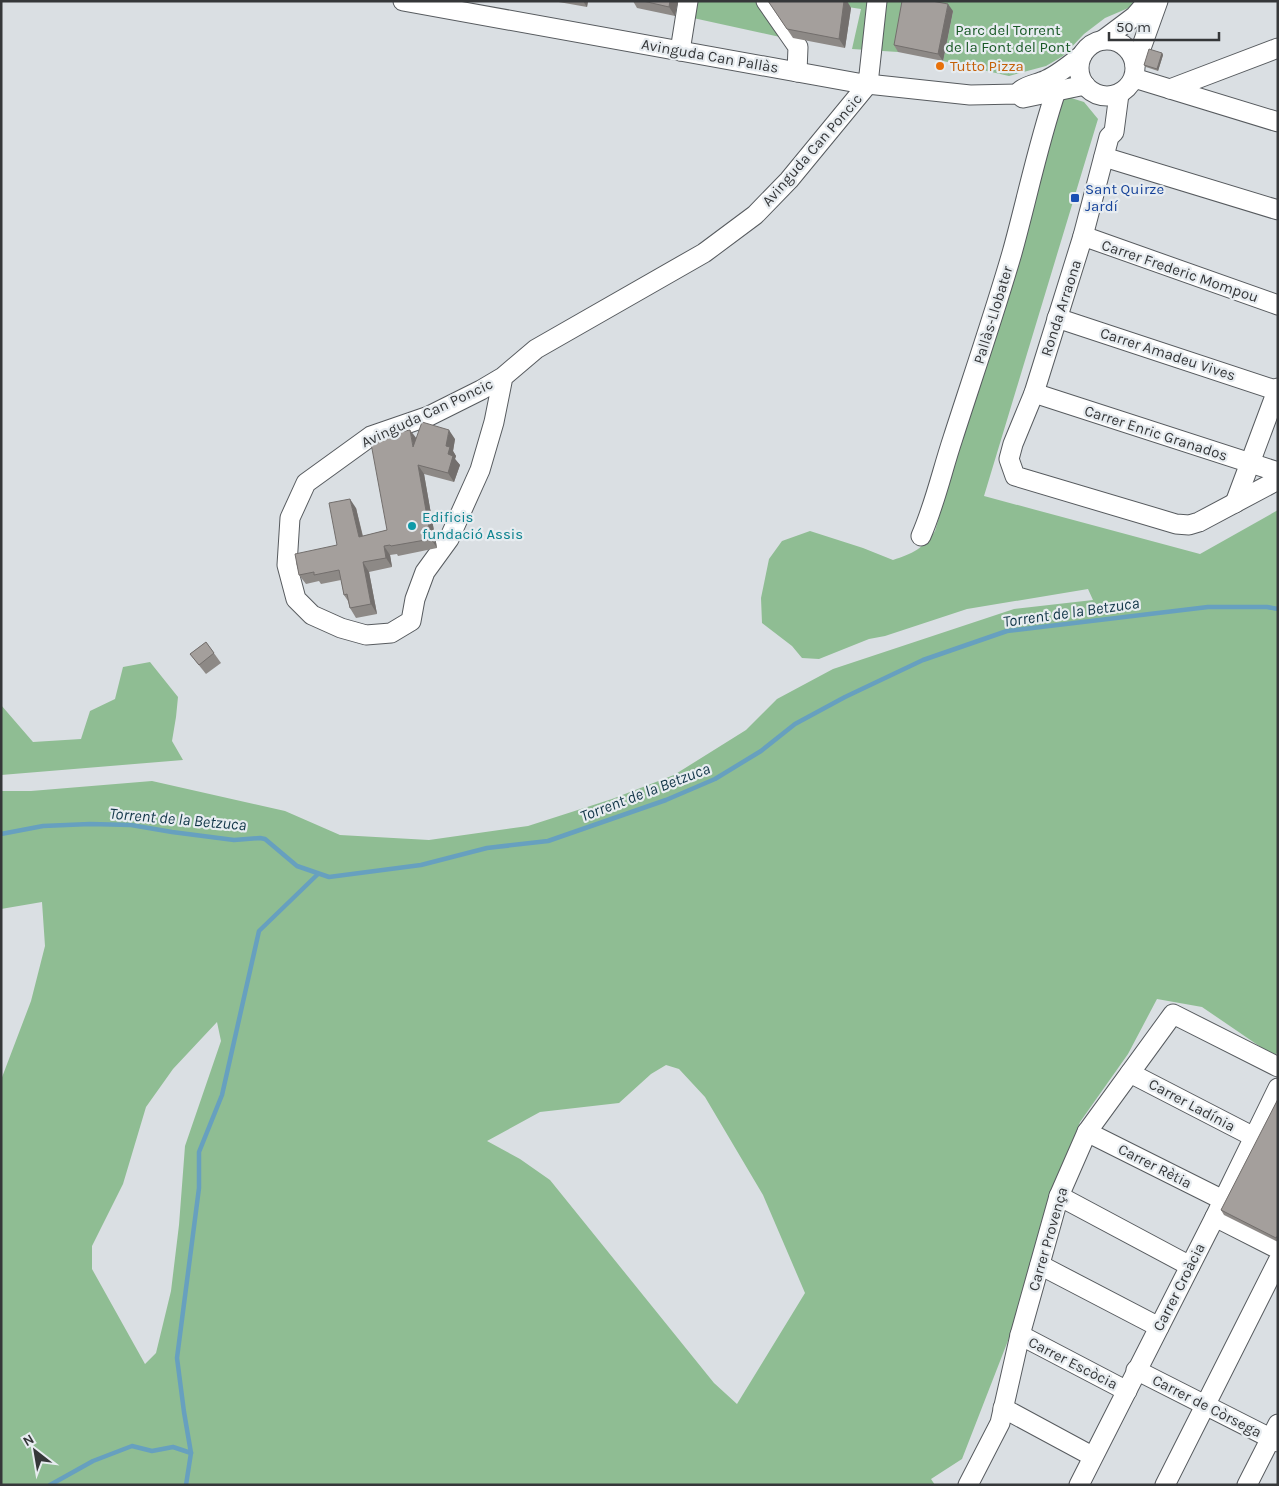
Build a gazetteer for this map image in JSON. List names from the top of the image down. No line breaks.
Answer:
{"streets":{"street":["Avinguda Can Pallàs","Avinguda Can Poncic","Carrer Frederic Mompou","Ronda Arraona","Pallàs-Llobater","Carrer Amadeu Vives","Carrer Enric Granados","Carrer Ladínia","Carrer Rètia","Carrer Provença","Carrer Croàcia","Carrer Escòcia","Carrer de Còrsega"]},"crossings":[["Avinguda Can Pallàs","Avinguda Can Poncic"],["Avinguda Can Pallàs","Ronda Arraona"],["Avinguda Can Pallàs","Pallàs-Llobater"],["Carrer Frederic Mompou","Ronda Arraona"],["Ronda Arraona","Carrer Amadeu Vives"],["Ronda Arraona","Carrer Enric Granados"],["Carrer Ladínia","Carrer Provença"],["Carrer Ladínia","Carrer Croàcia"],["Carrer Rètia","Carrer Provença"],["Carrer Rètia","Carrer Croàcia"],["Carrer Provença","Carrer Escòcia"],["Carrer Croàcia","Carrer Escòcia"],["Carrer Croàcia","Carrer de Còrsega"]],"water":["Torrent de la Betzuca"],"parks":["Parc del Torrent de la Font del Pont"],"places":{"other":["Tutto Pizza","Edificis fundació Assis"],"transit":["Sant Quirze Jardí"]},"scale_bar":"50 m","north":"top left"}
